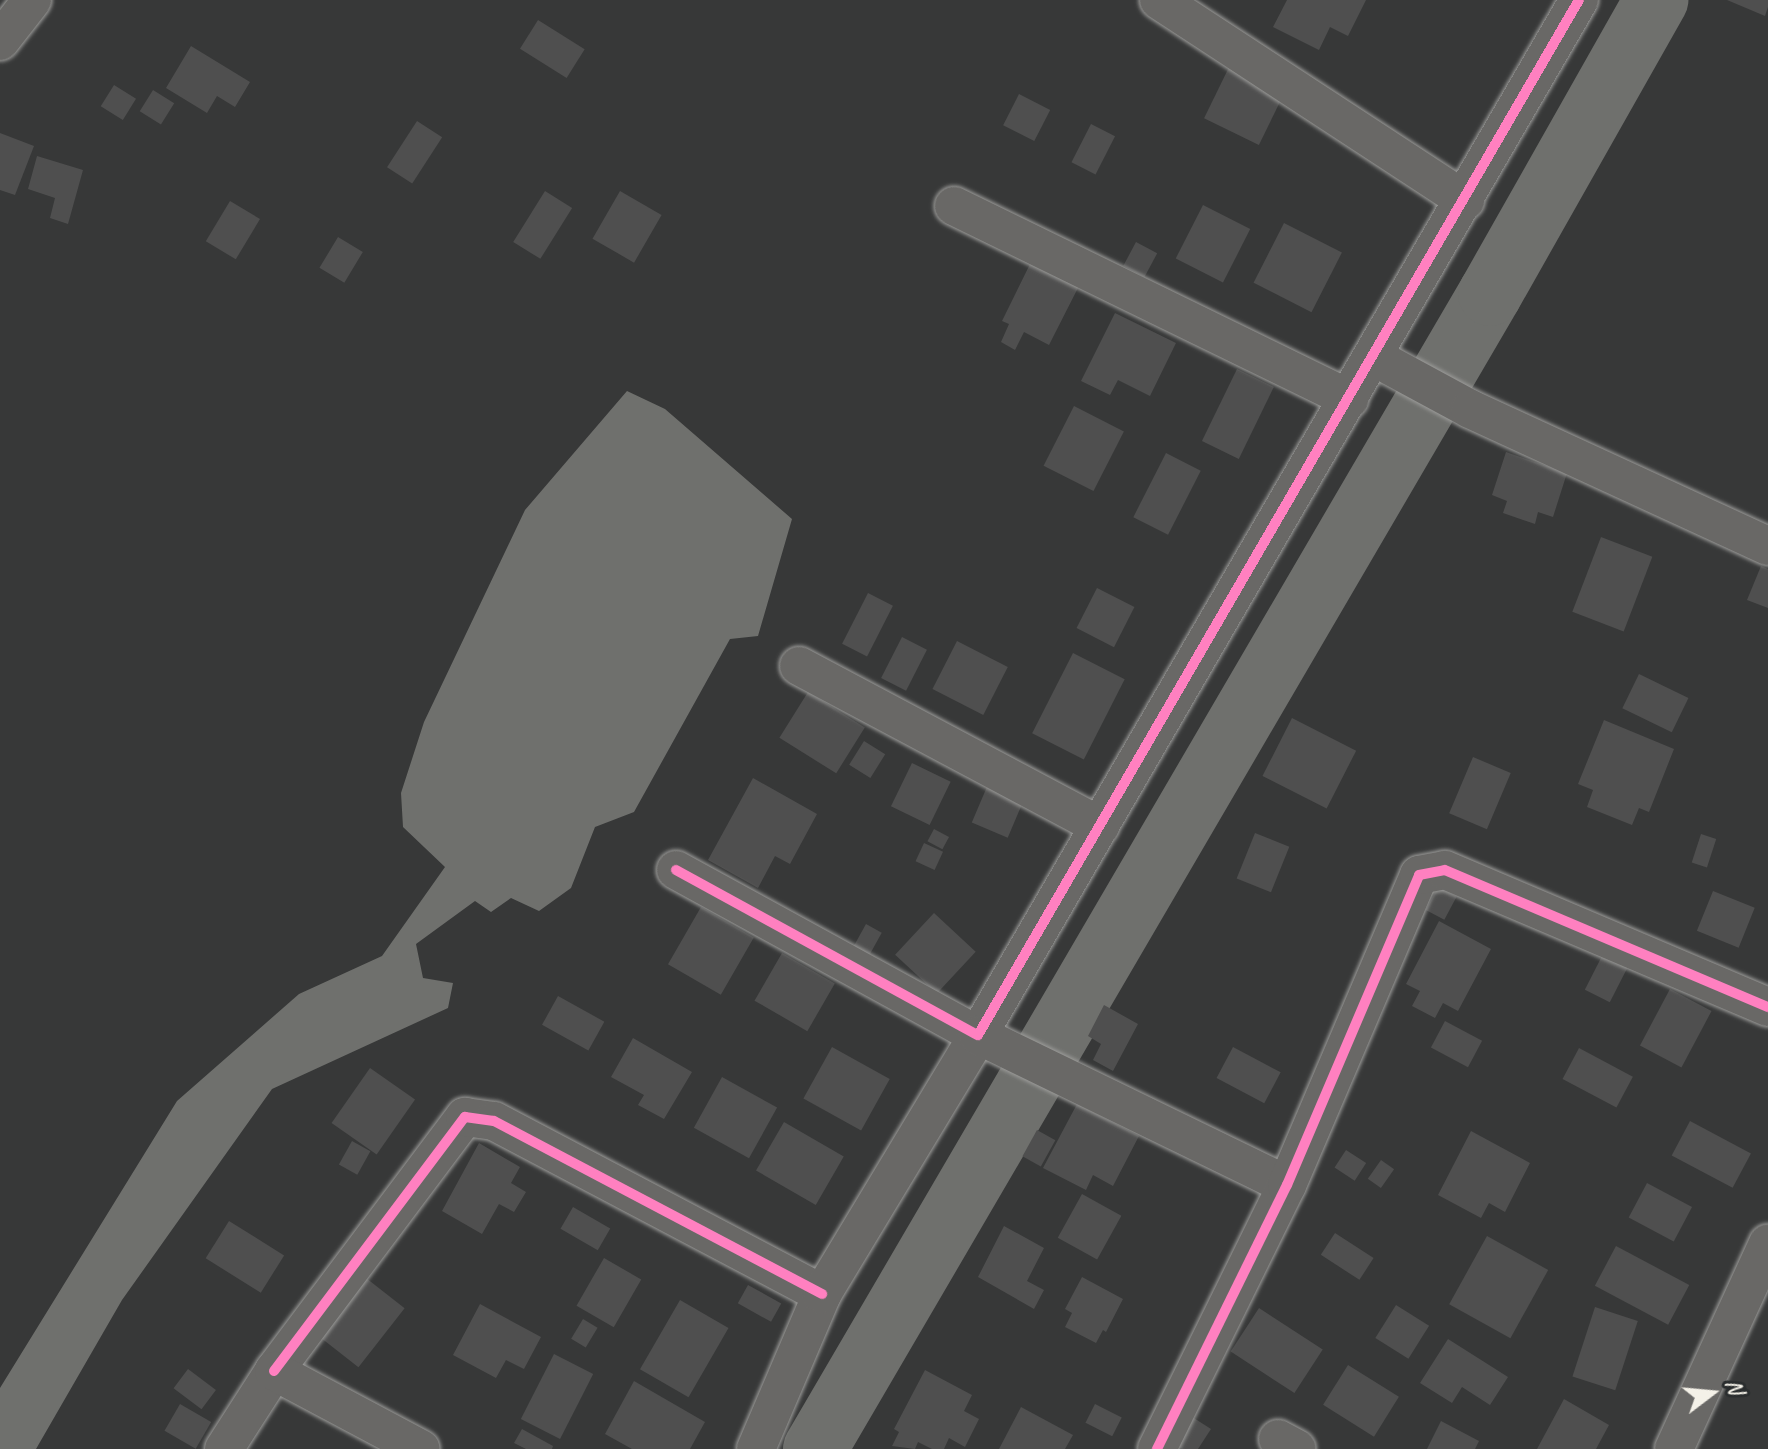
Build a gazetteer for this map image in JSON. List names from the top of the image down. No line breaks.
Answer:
{"north":"right"}
